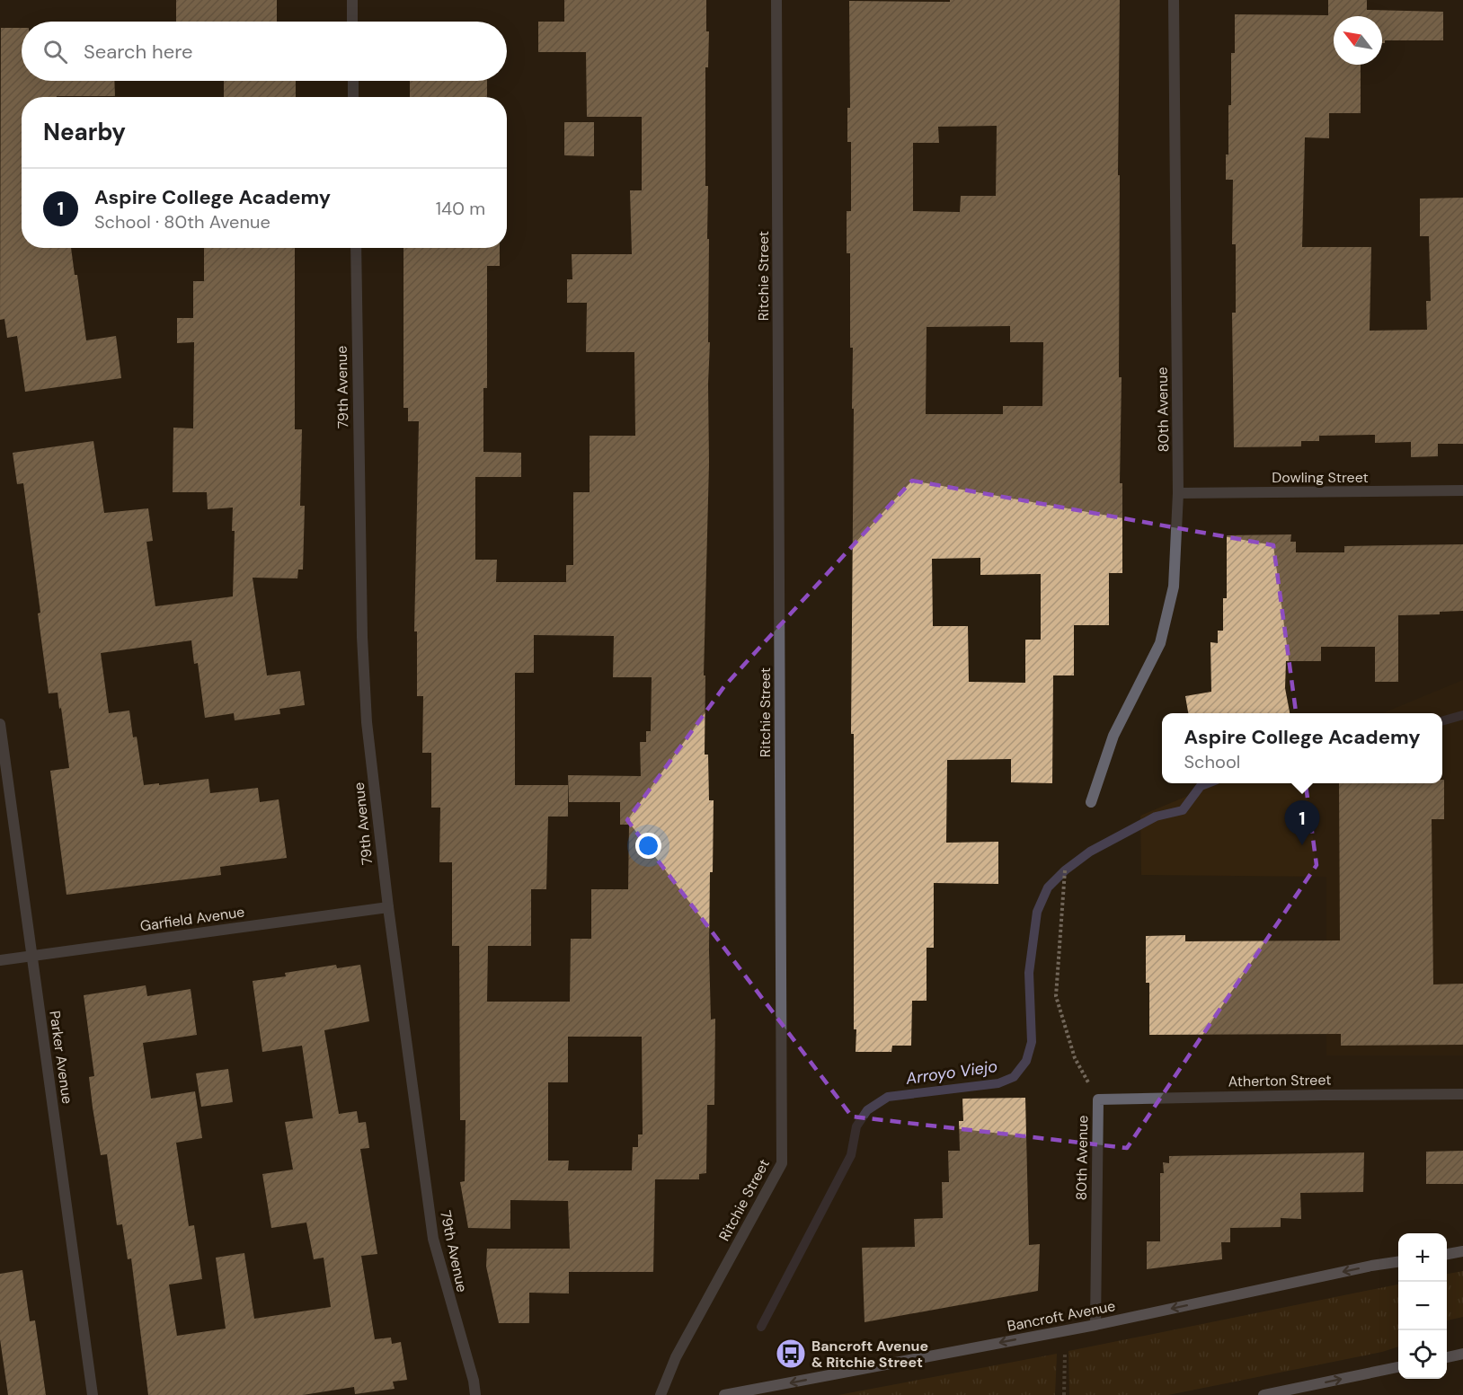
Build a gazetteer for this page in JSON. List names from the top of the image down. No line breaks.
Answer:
{"streets":{"main road":["Bancroft Avenue"],"street":["Ritchie Street","79th Avenue","80th Avenue","Dowling Street","Garfield Avenue","Parker Avenue","Atherton Street"]},"crossings":[["79th Avenue","Garfield Avenue"],["80th Avenue","Dowling Street"],["80th Avenue","Atherton Street"],["80th Avenue","Bancroft Avenue"],["Garfield Avenue","Parker Avenue"]],"one_way":["Bancroft Avenue"],"water":["Arroyo Viejo"],"places":{"bus stop":["Bancroft Avenue & Ritchie Street"]},"north":"top left","page":{"search":"Search here","heading":"Nearby","list":[{"mark":"1","name":"Aspire College Academy","note":"School · 80th Avenue","value":"140 m"}],"popup":["Aspire College Academy","School"],"pins":"1","map_buttons":["+","−"]}}
